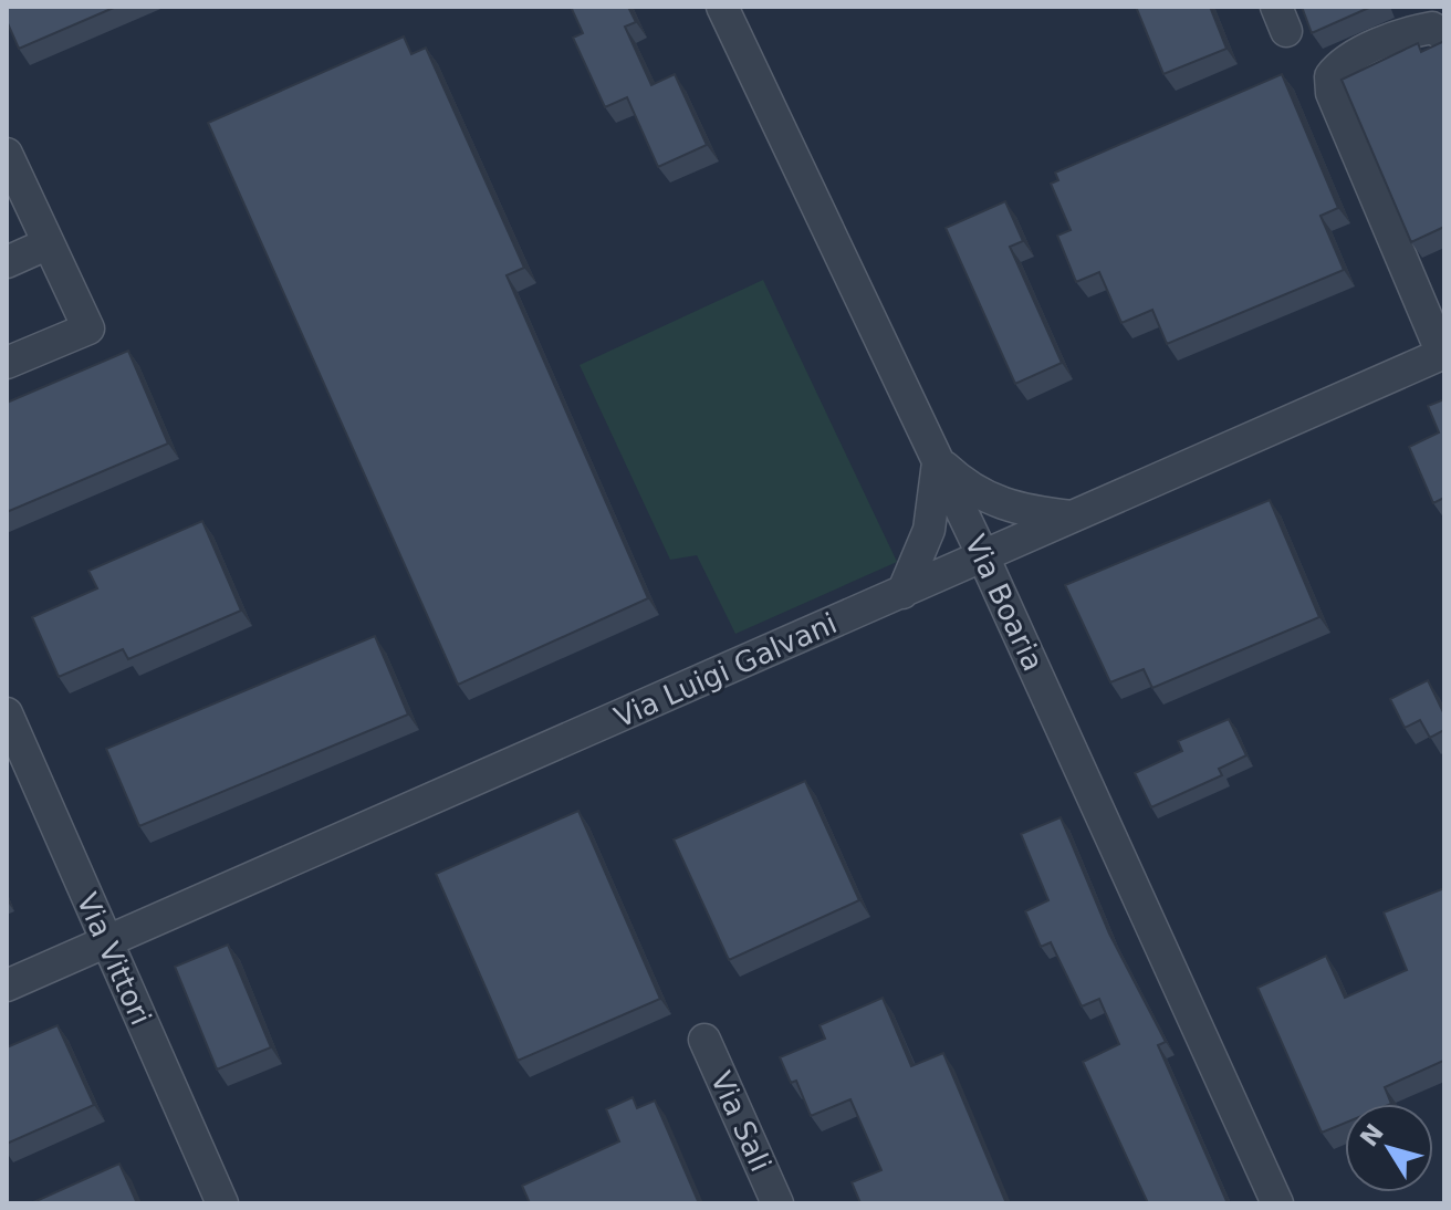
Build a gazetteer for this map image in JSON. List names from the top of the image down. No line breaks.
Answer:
{"streets":{"street":["Via Boaria","Via Luigi Galvani","Via Vittori","Via Sali"]},"crossings":[["Via Boaria","Via Luigi Galvani"],["Via Luigi Galvani","Via Vittori"]],"north":"top left"}
